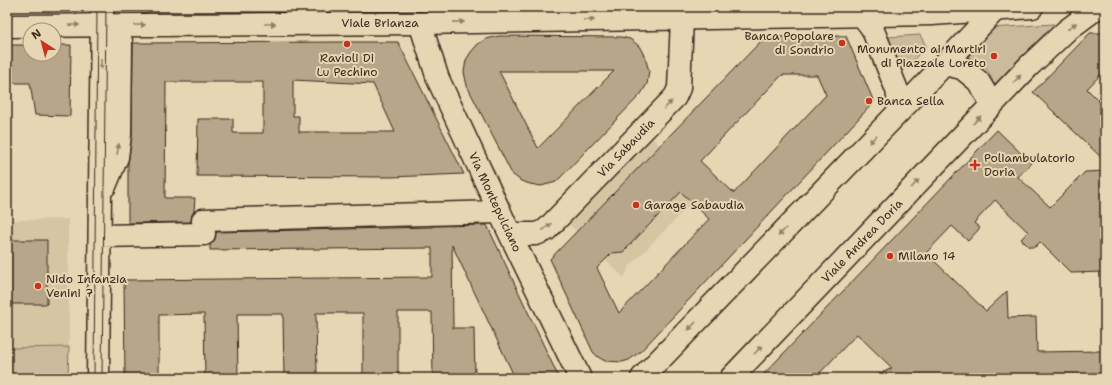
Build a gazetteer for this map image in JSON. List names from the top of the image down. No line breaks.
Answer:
{"streets":{"street":["Viale Brianza","Via Sabaudia","Via Montepulciano","Viale Andrea Doria"]},"crossings":[["Viale Brianza","Via Sabaudia"],["Viale Brianza","Via Montepulciano"],["Via Sabaudia","Via Montepulciano"]],"one_way":["Viale Brianza"],"places":{"other":["Banca Popolare di Sondrio","Ravioli Di Lu Pechino","Monumento ai Martiri di Piazzale Loreto","Banca Sella","Garage Sabaudia","Milano 14","Nido Infanzia Venini 7"],"health":["Poliambulatorio Doria"]},"north":"top left"}
